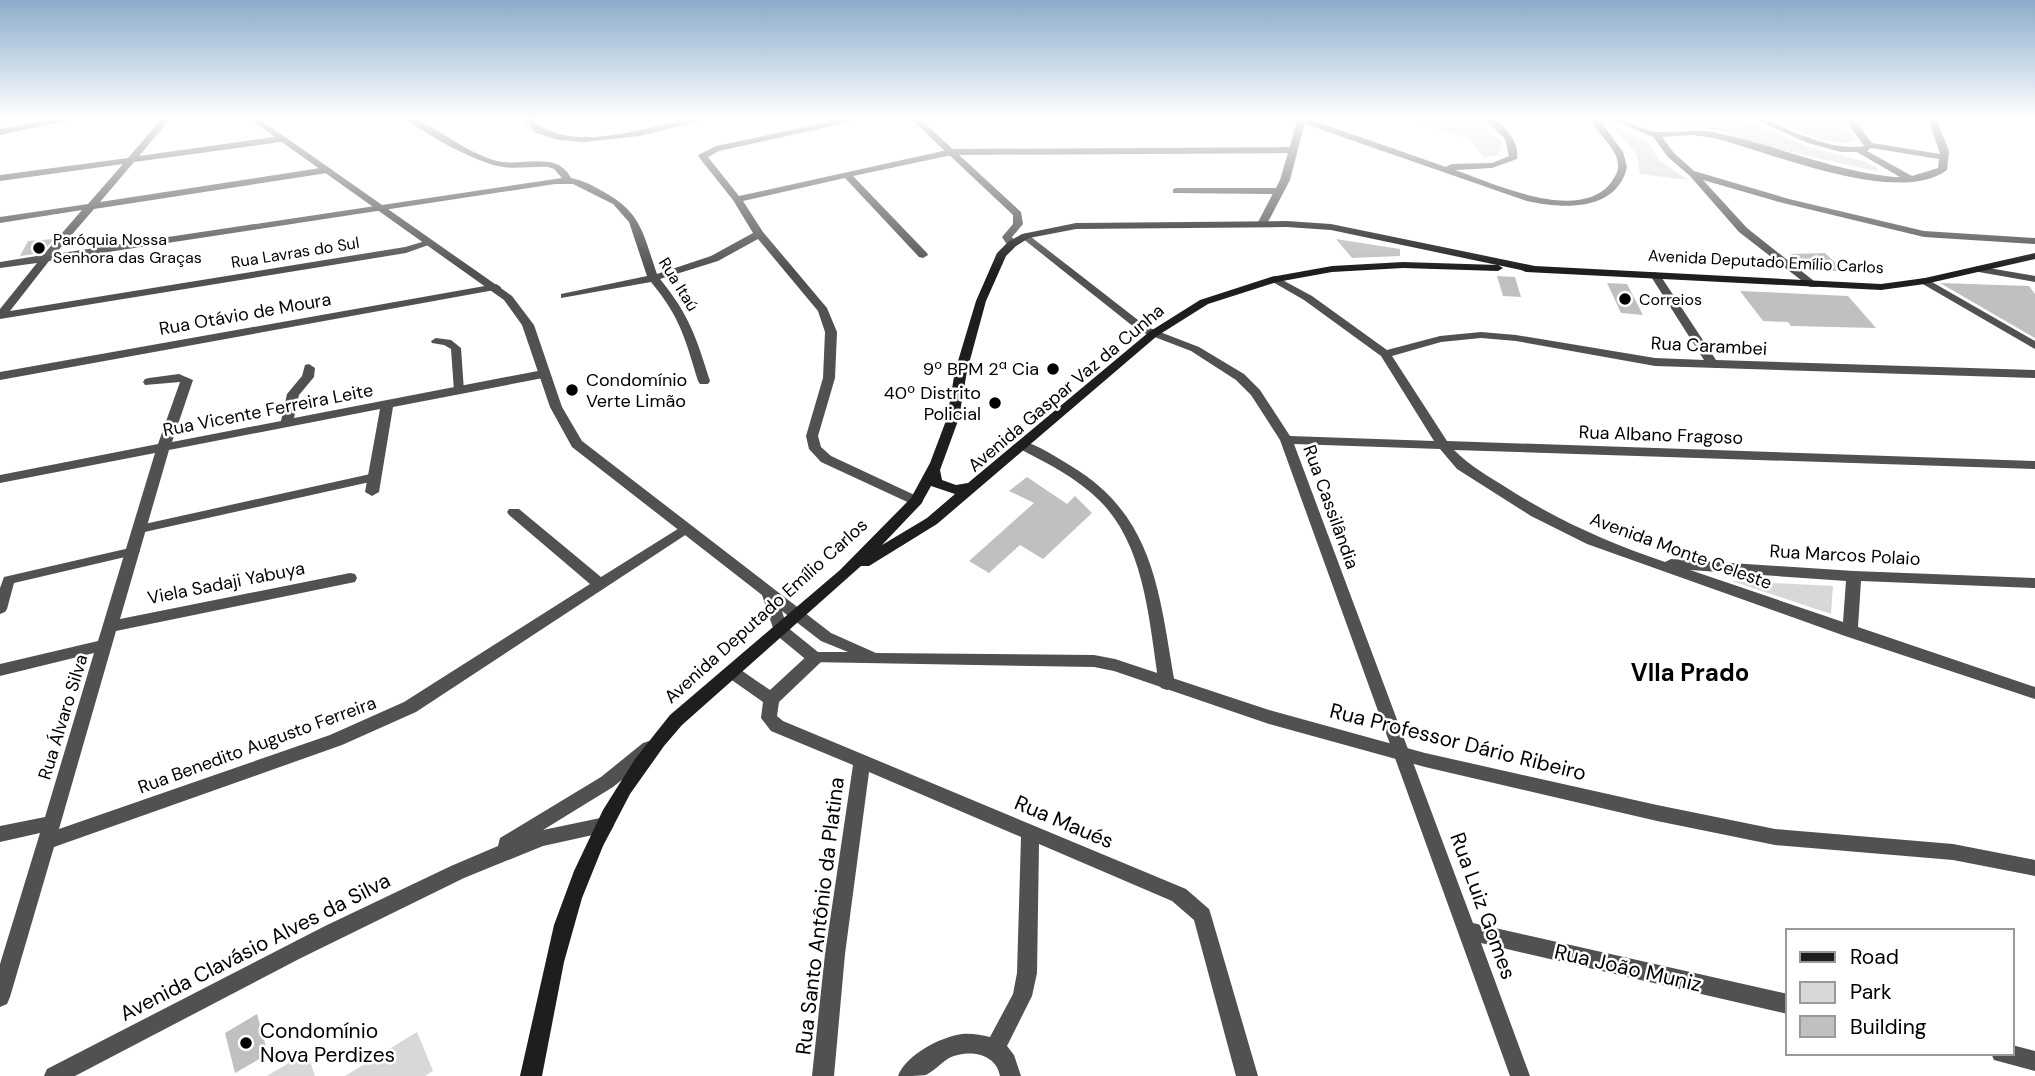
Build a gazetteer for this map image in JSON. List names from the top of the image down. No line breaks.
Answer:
{"streets":{"main road":["Avenida Deputado Emílio Carlos","Avenida Gaspar Vaz da Cunha"],"street":["Rua Lavras do Sul","Rua Itaú","Rua Otávio de Moura","Rua Carambei","Rua Vicente Ferreira Leite","Rua Albano Fragoso","Rua Cassilândia","Avenida Monte Celeste","Rua Marcos Polaio","Viela Sadaji Yabuya","Rua Álvaro Silva","Rua Professor Dário Ribeiro","Rua Benedito Augusto Ferreira","Rua Maués","Rua Luiz Gomes","Rua Santo Antônio da Platina","Avenida Clavásio Alves da Silva","Rua João Muniz"]},"crossings":[["Rua Lavras do Sul","Rua Professor Dário Ribeiro"],["Avenida Deputado Emílio Carlos","Avenida Gaspar Vaz da Cunha"],["Avenida Deputado Emílio Carlos","Rua Cassilândia"],["Avenida Deputado Emílio Carlos","Rua Professor Dário Ribeiro"],["Avenida Deputado Emílio Carlos","Avenida Clavásio Alves da Silva"],["Rua Otávio de Moura","Rua Professor Dário Ribeiro"],["Rua Carambei","Avenida Monte Celeste"],["Avenida Gaspar Vaz da Cunha","Rua Cassilândia"],["Avenida Gaspar Vaz da Cunha","Avenida Monte Celeste"],["Rua Vicente Ferreira Leite","Rua Álvaro Silva"],["Rua Vicente Ferreira Leite","Rua Professor Dário Ribeiro"],["Rua Albano Fragoso","Rua Cassilândia"],["Rua Albano Fragoso","Avenida Monte Celeste"],["Rua Cassilândia","Rua Professor Dário Ribeiro"],["Rua Cassilândia","Rua Luiz Gomes"],["Avenida Monte Celeste","Rua Marcos Polaio"],["Viela Sadaji Yabuya","Rua Álvaro Silva"],["Rua Álvaro Silva","Rua Benedito Augusto Ferreira"],["Rua Professor Dário Ribeiro","Rua Benedito Augusto Ferreira"],["Rua Professor Dário Ribeiro","Rua Luiz Gomes"],["Rua Maués","Rua Santo Antônio da Platina"],["Rua Luiz Gomes","Rua João Muniz"]],"districts":["VIla Prado"],"places":["Paróquia Nossa Senhora das Graças","Correios","9º BPM 2ª Cia","Condomínio Verte Limão","40º Distrito Policial","Condomínio Nova Perdizes"],"legend":["Road","Park","Building"]}
